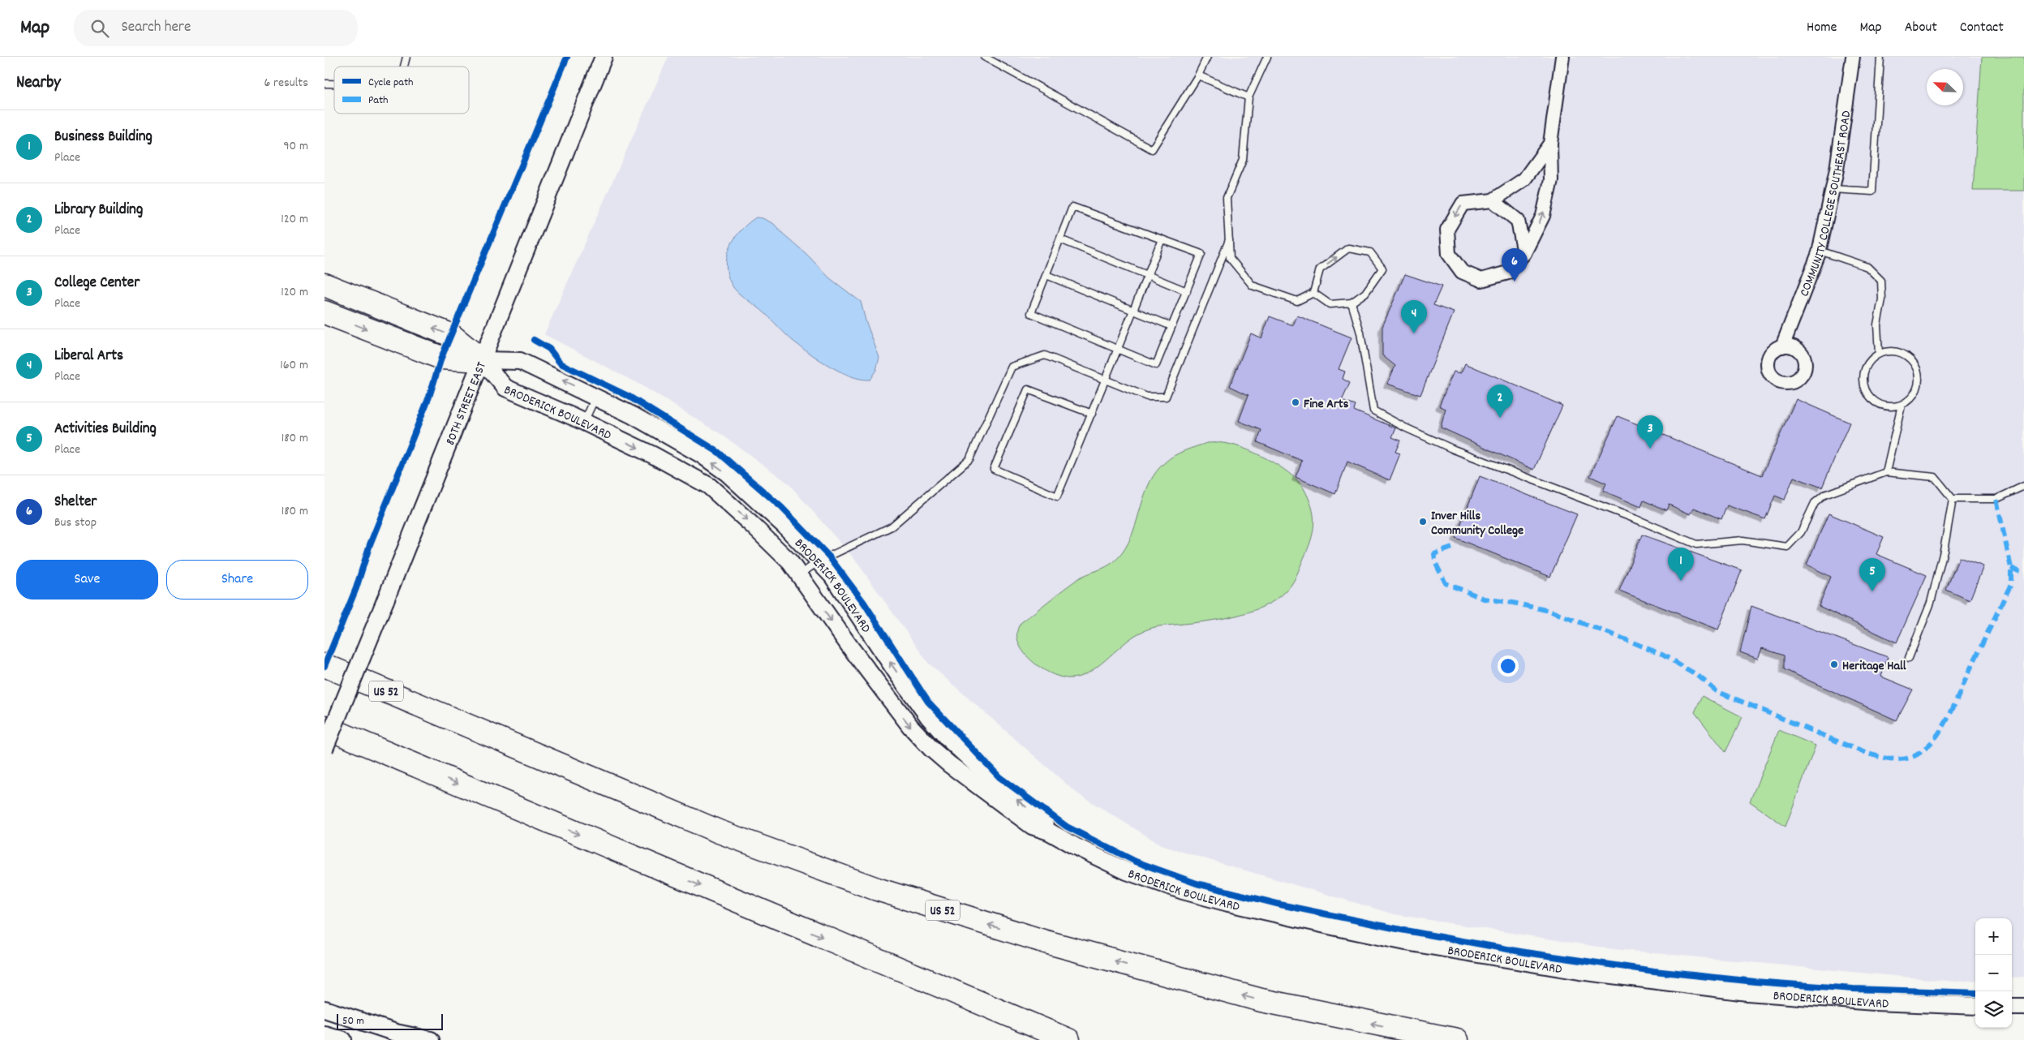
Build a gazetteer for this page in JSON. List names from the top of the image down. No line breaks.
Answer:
{"streets":{"highway":["US 52"],"street":["COMMUNITY COLLEGE SOUTHEAST ROAD","80TH STREET EAST","BRODERICK BOULEVARD"]},"crossings":[["80TH STREET EAST","BRODERICK BOULEVARD"]],"places":["Fine Arts","Inver Hills Community College","Heritage Hall"],"legend":["Cycle path","Path"],"scale_bar":"50 m","north":"top left","page":{"header":"Map","search":"Search here","nav":["Home","Map","About","Contact"],"heading":["Nearby","6 results"],"list":[{"mark":"1","name":"Business Building","note":"Place","value":"90 m"},{"mark":"2","name":"Library Building","note":"Place","value":"120 m"},{"mark":"3","name":"College Center","note":"Place","value":"120 m"},{"mark":"4","name":"Liberal Arts","note":"Place","value":"160 m"},{"mark":"5","name":"Activities Building","note":"Place","value":"180 m"},{"mark":"6","name":"Shelter","note":"Bus stop","value":"180 m"}],"pins":["6","4","2","3","1","5"],"buttons":["Save","Share"],"map_buttons":["+","−"],"scale":"50 m"}}
